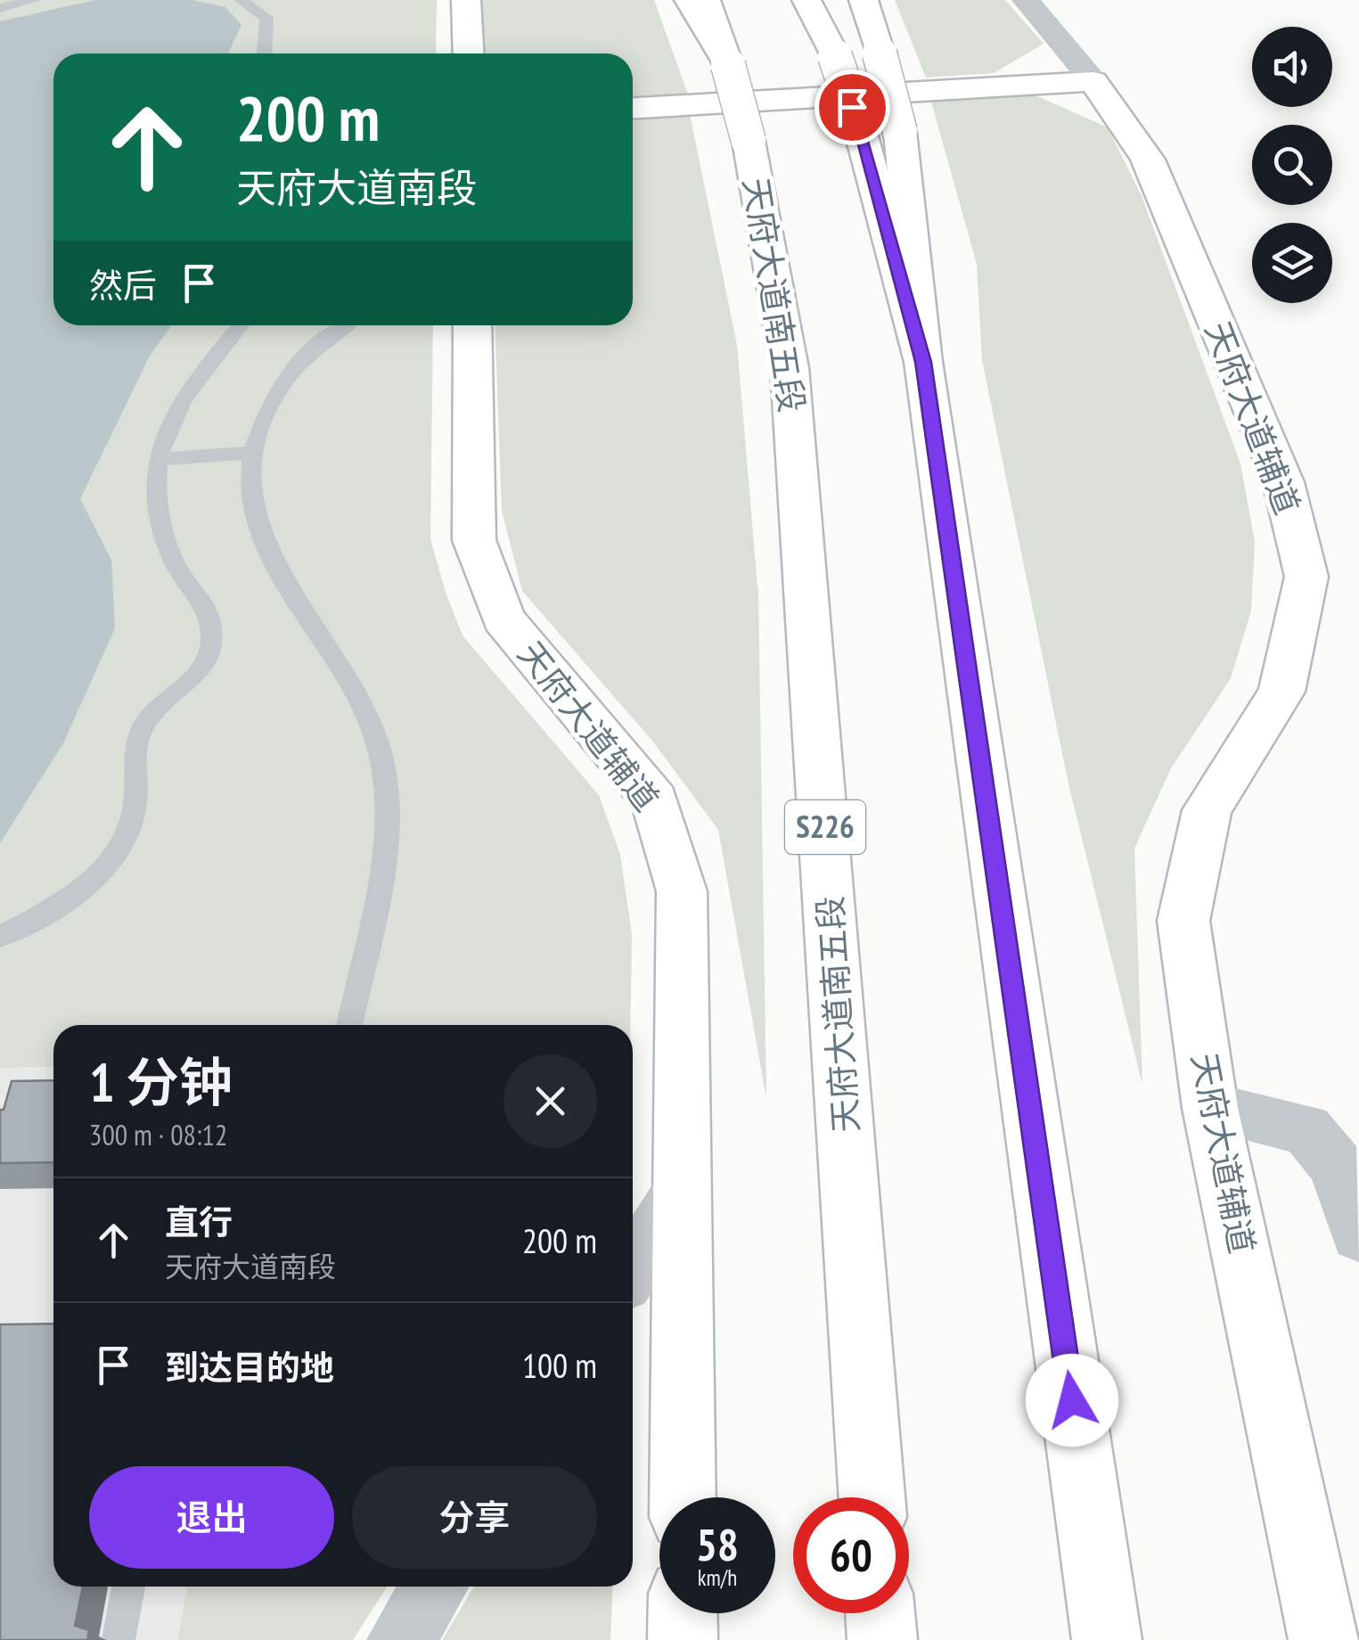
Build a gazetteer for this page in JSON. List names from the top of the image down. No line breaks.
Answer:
{"streets":{"main road":["天府大道南五段","天府大道辅道","S226"]},"page":{"turn":["200 m","天府大道南段"],"then":"然后","heading":["1 分钟","300 m · 08:12"],"list":[{"name":"直行","note":"天府大道南段","value":"200 m"},{"name":"到达目的地","value":"100 m"}],"buttons":["退出","分享"],"speed":"58 km/h","limit":"60"}}
